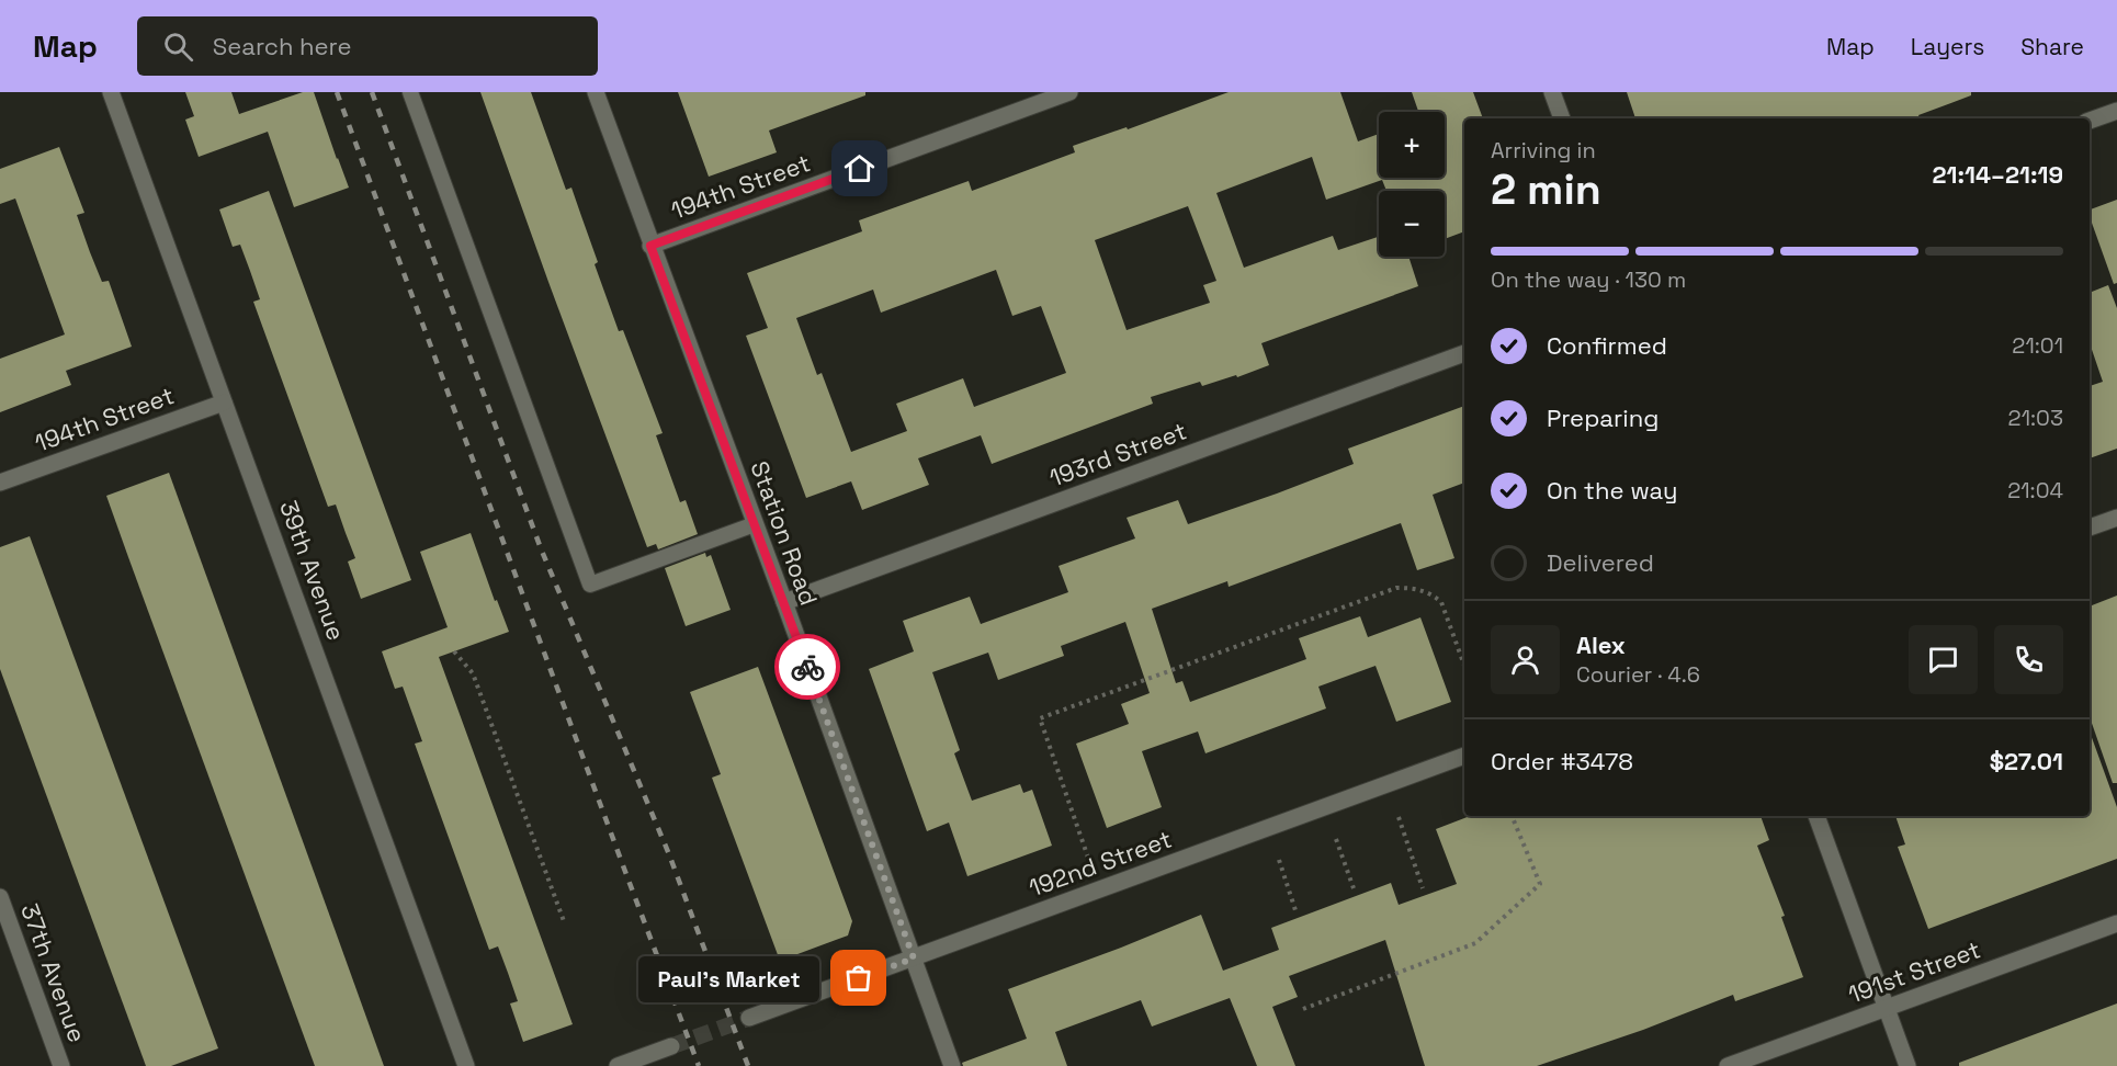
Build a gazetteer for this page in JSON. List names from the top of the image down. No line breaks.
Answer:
{"streets":{"street":["194th Street","193rd Street","Station Road","39th Avenue","192nd Street","191st Street","37th Avenue"]},"crossings":[["194th Street","Station Road"],["194th Street","39th Avenue"],["193rd Street","Station Road"],["Station Road","192nd Street"]],"places":["Paul's Market"],"page":{"header":"Map","search":"Search here","nav":["Map","Layers","Share"],"map_buttons":["+","−"],"heading":["2 min","Arriving in","21:14–21:19"],"panel":["Alex","Courier · 4.6","Order #3478","$27.01"],"bar":"On the way · 130 m","list":[["Confirmed","21:01"],["Preparing","21:03"],["On the way","21:04"],"Delivered"],"bubble":"Paul's Market"}}
